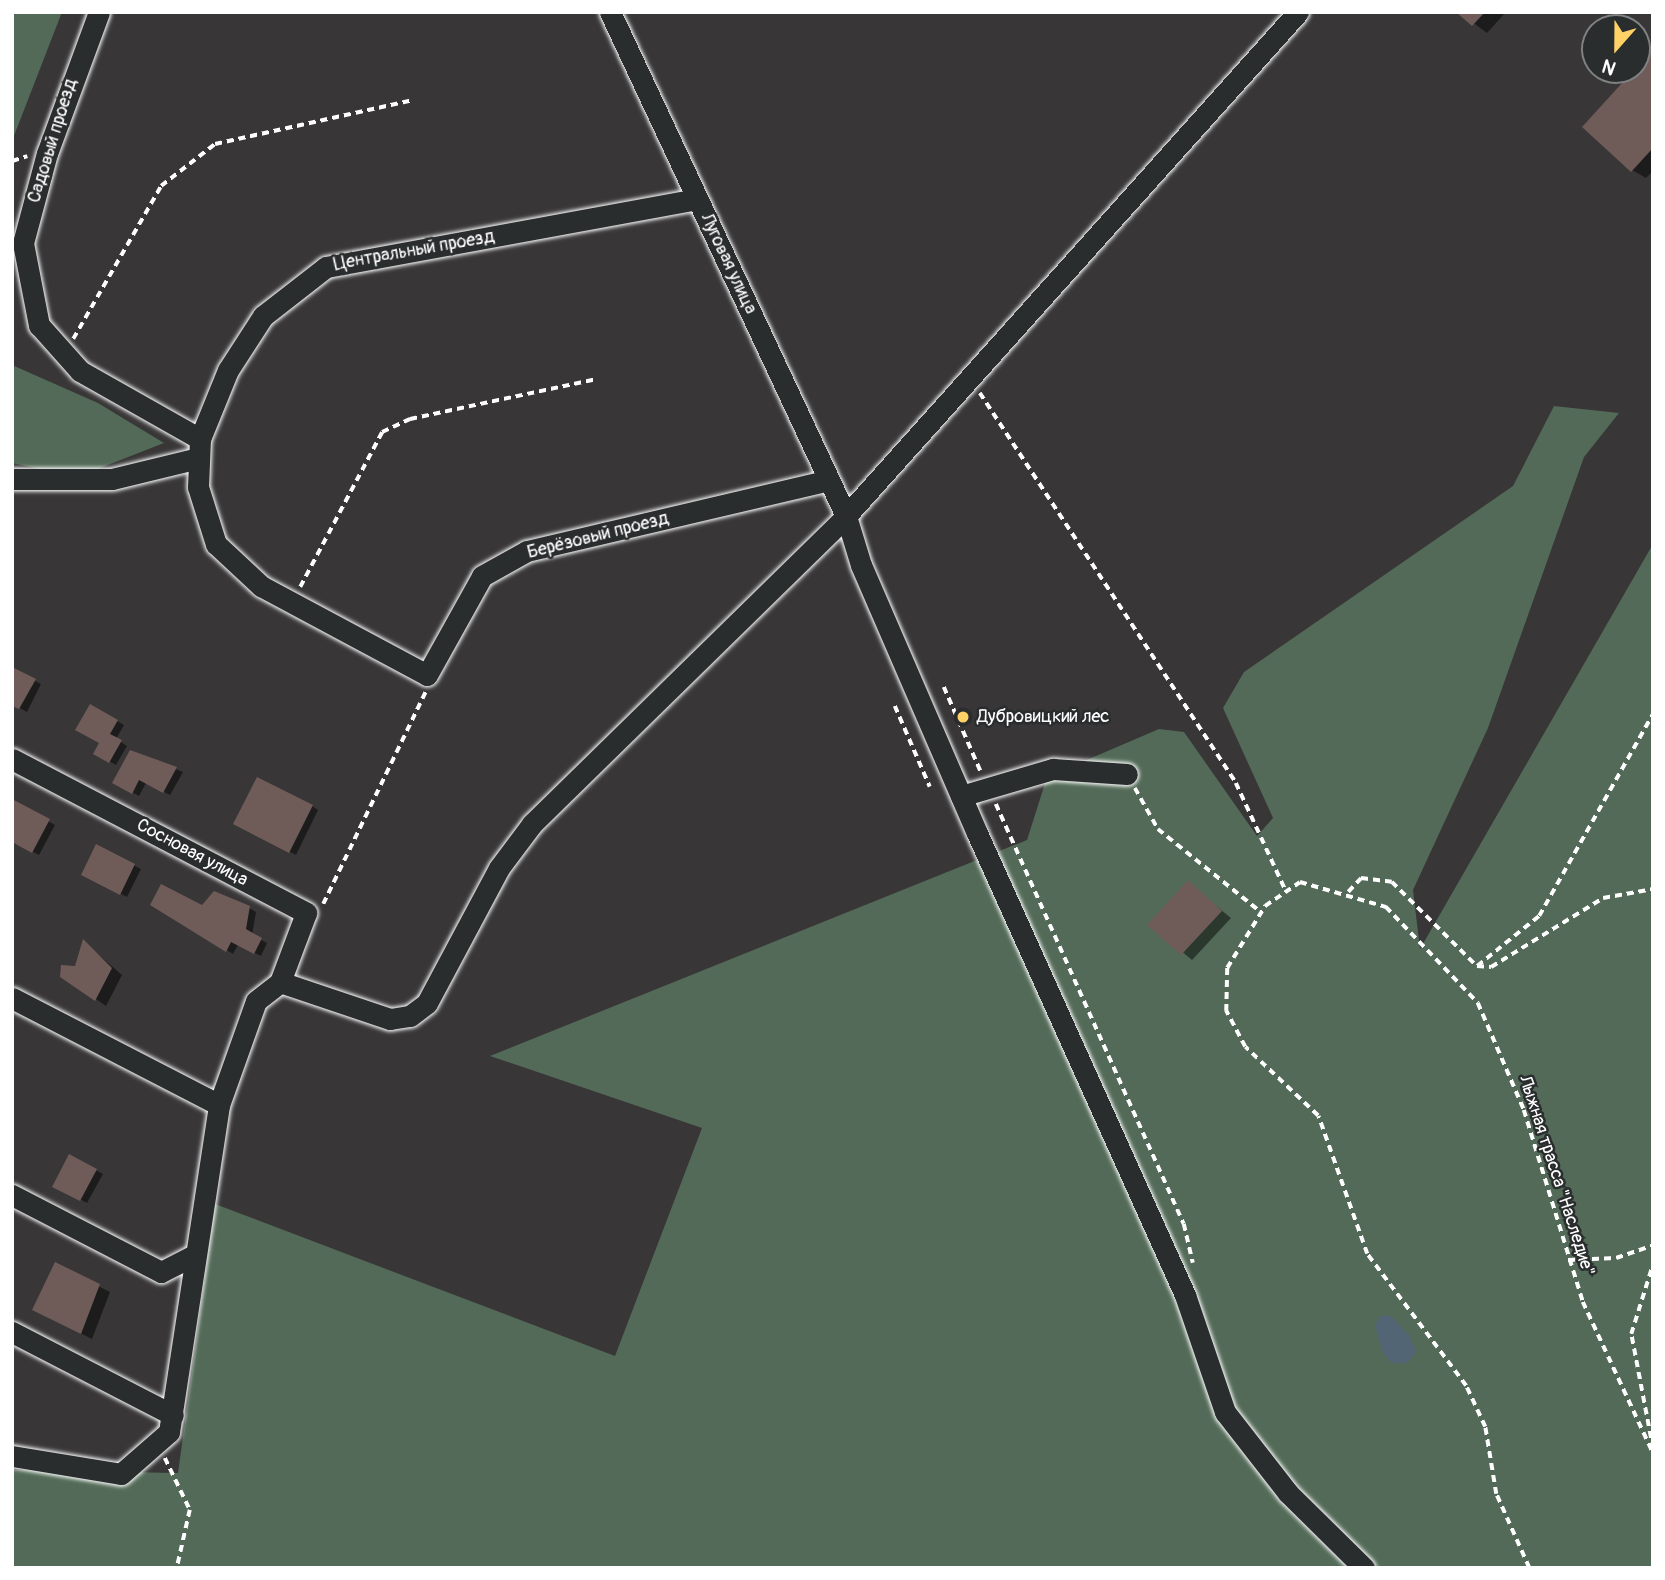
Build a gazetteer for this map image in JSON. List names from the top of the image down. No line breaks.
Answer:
{"streets":{"street":["Садовый проезд","Центральный проезд","Луговая улица","Берёзовый проезд","Сосновая улица"],"path":["Лыжная трасса \"Наследие\""]},"crossings":[["Садовый проезд","Центральный проезд"],["Центральный проезд","Луговая улица"],["Центральный проезд","Берёзовый проезд"],["Луговая улица","Берёзовый проезд"]],"places":["Дубровицкий лес"],"north":"bottom"}
